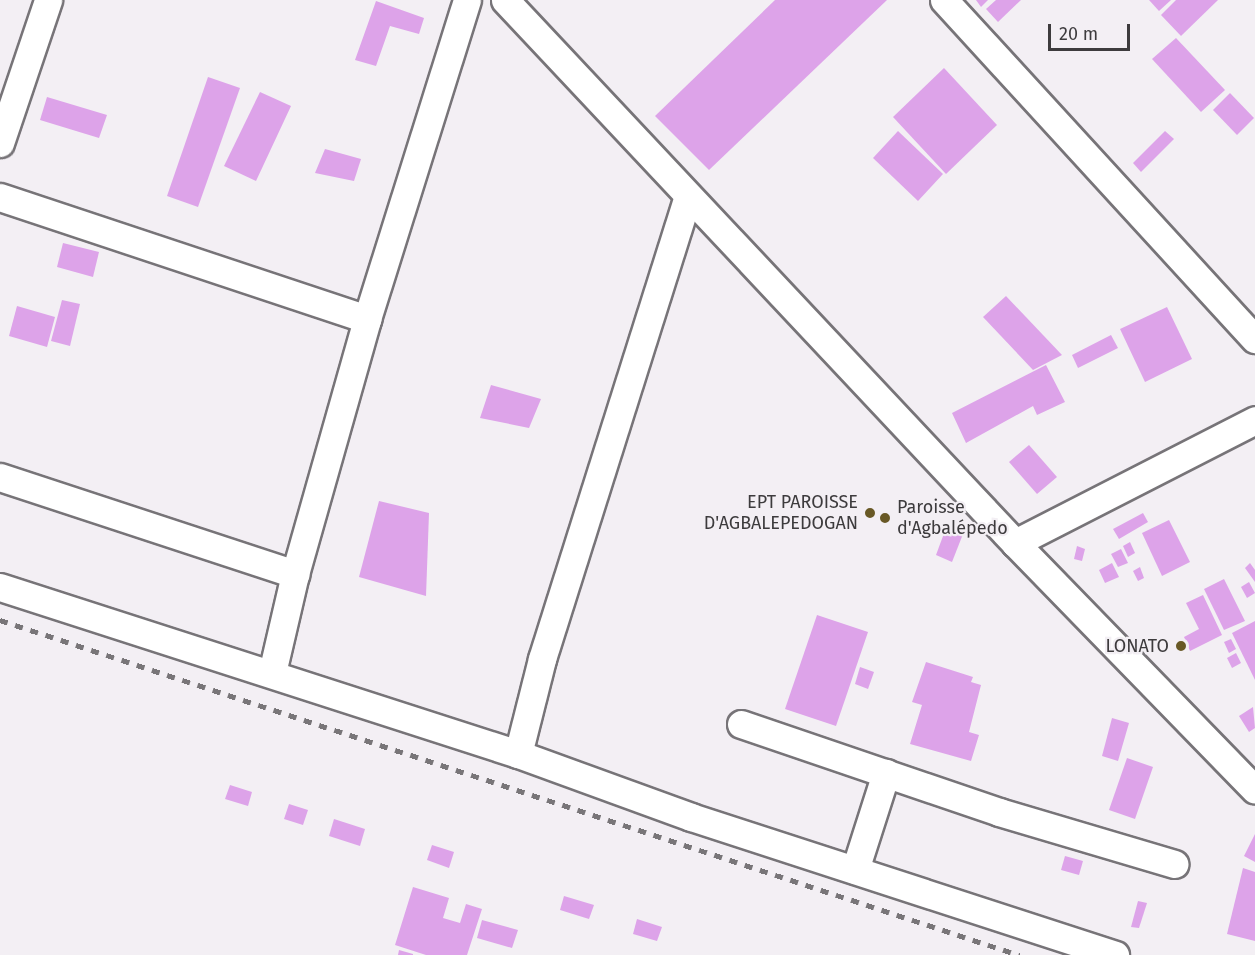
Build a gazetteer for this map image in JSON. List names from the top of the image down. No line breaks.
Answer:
{"places":["EPT PAROISSE D'AGBALEPEDOGAN","Paroisse d'Agbalépedo","LONATO"],"scale_bar":"20 m"}
